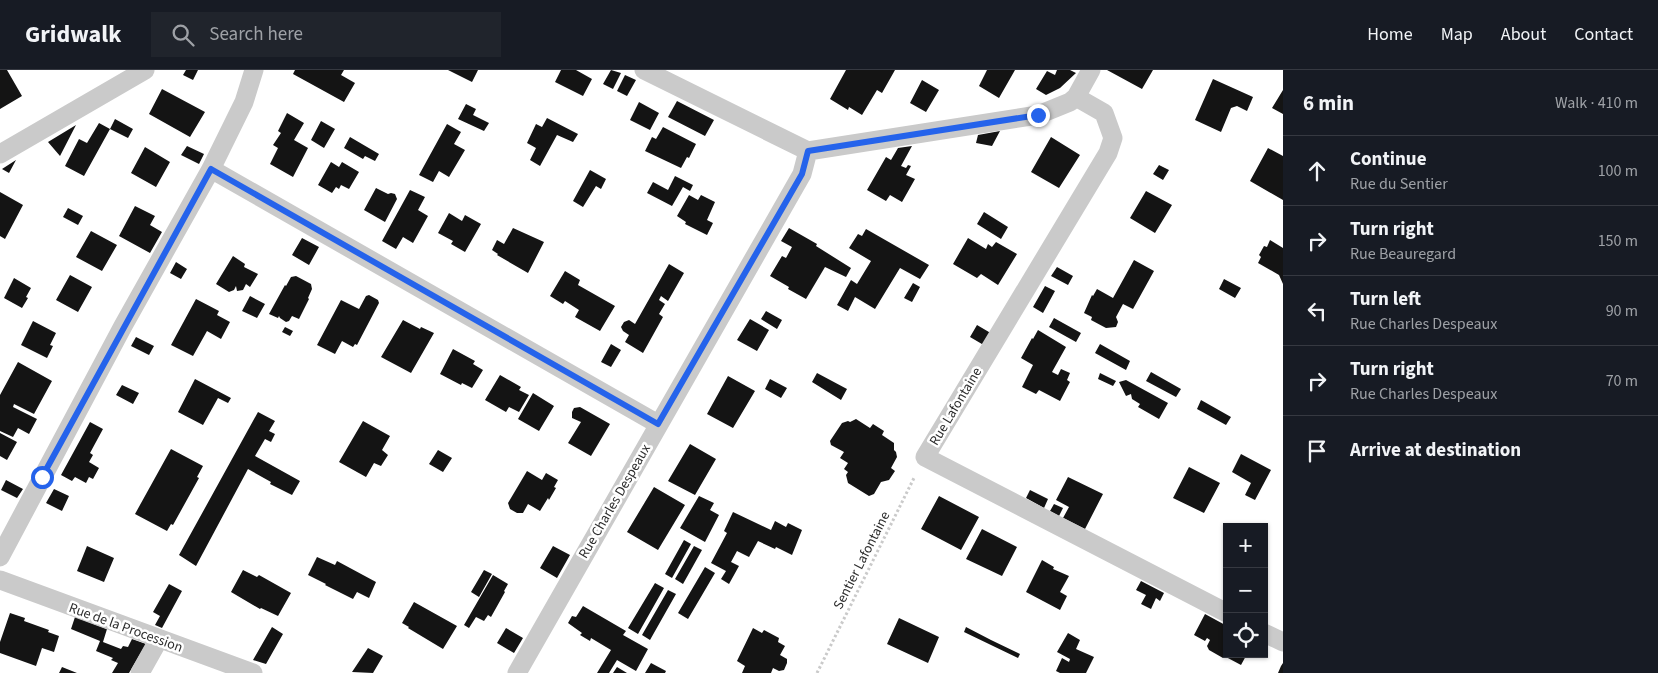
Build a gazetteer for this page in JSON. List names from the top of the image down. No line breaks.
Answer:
{"streets":{"street":["Rue Lafontaine","Rue Charles Despeaux","Rue de la Procession"],"path":["Sentier Lafontaine"]},"crossings":[["Rue Lafontaine","Sentier Lafontaine"]],"page":{"header":"Gridwalk","search":"Search here","nav":["Home","Map","About","Contact"],"heading":["6 min","Walk · 410 m"],"list":[["Continue","Rue du Sentier","100 m"],["Turn right","Rue Beauregard","150 m"],["Turn left","Rue Charles Despeaux","90 m"],["Turn right","Rue Charles Despeaux","70 m"],"Arrive at destination"],"map_buttons":["+","−"]}}
